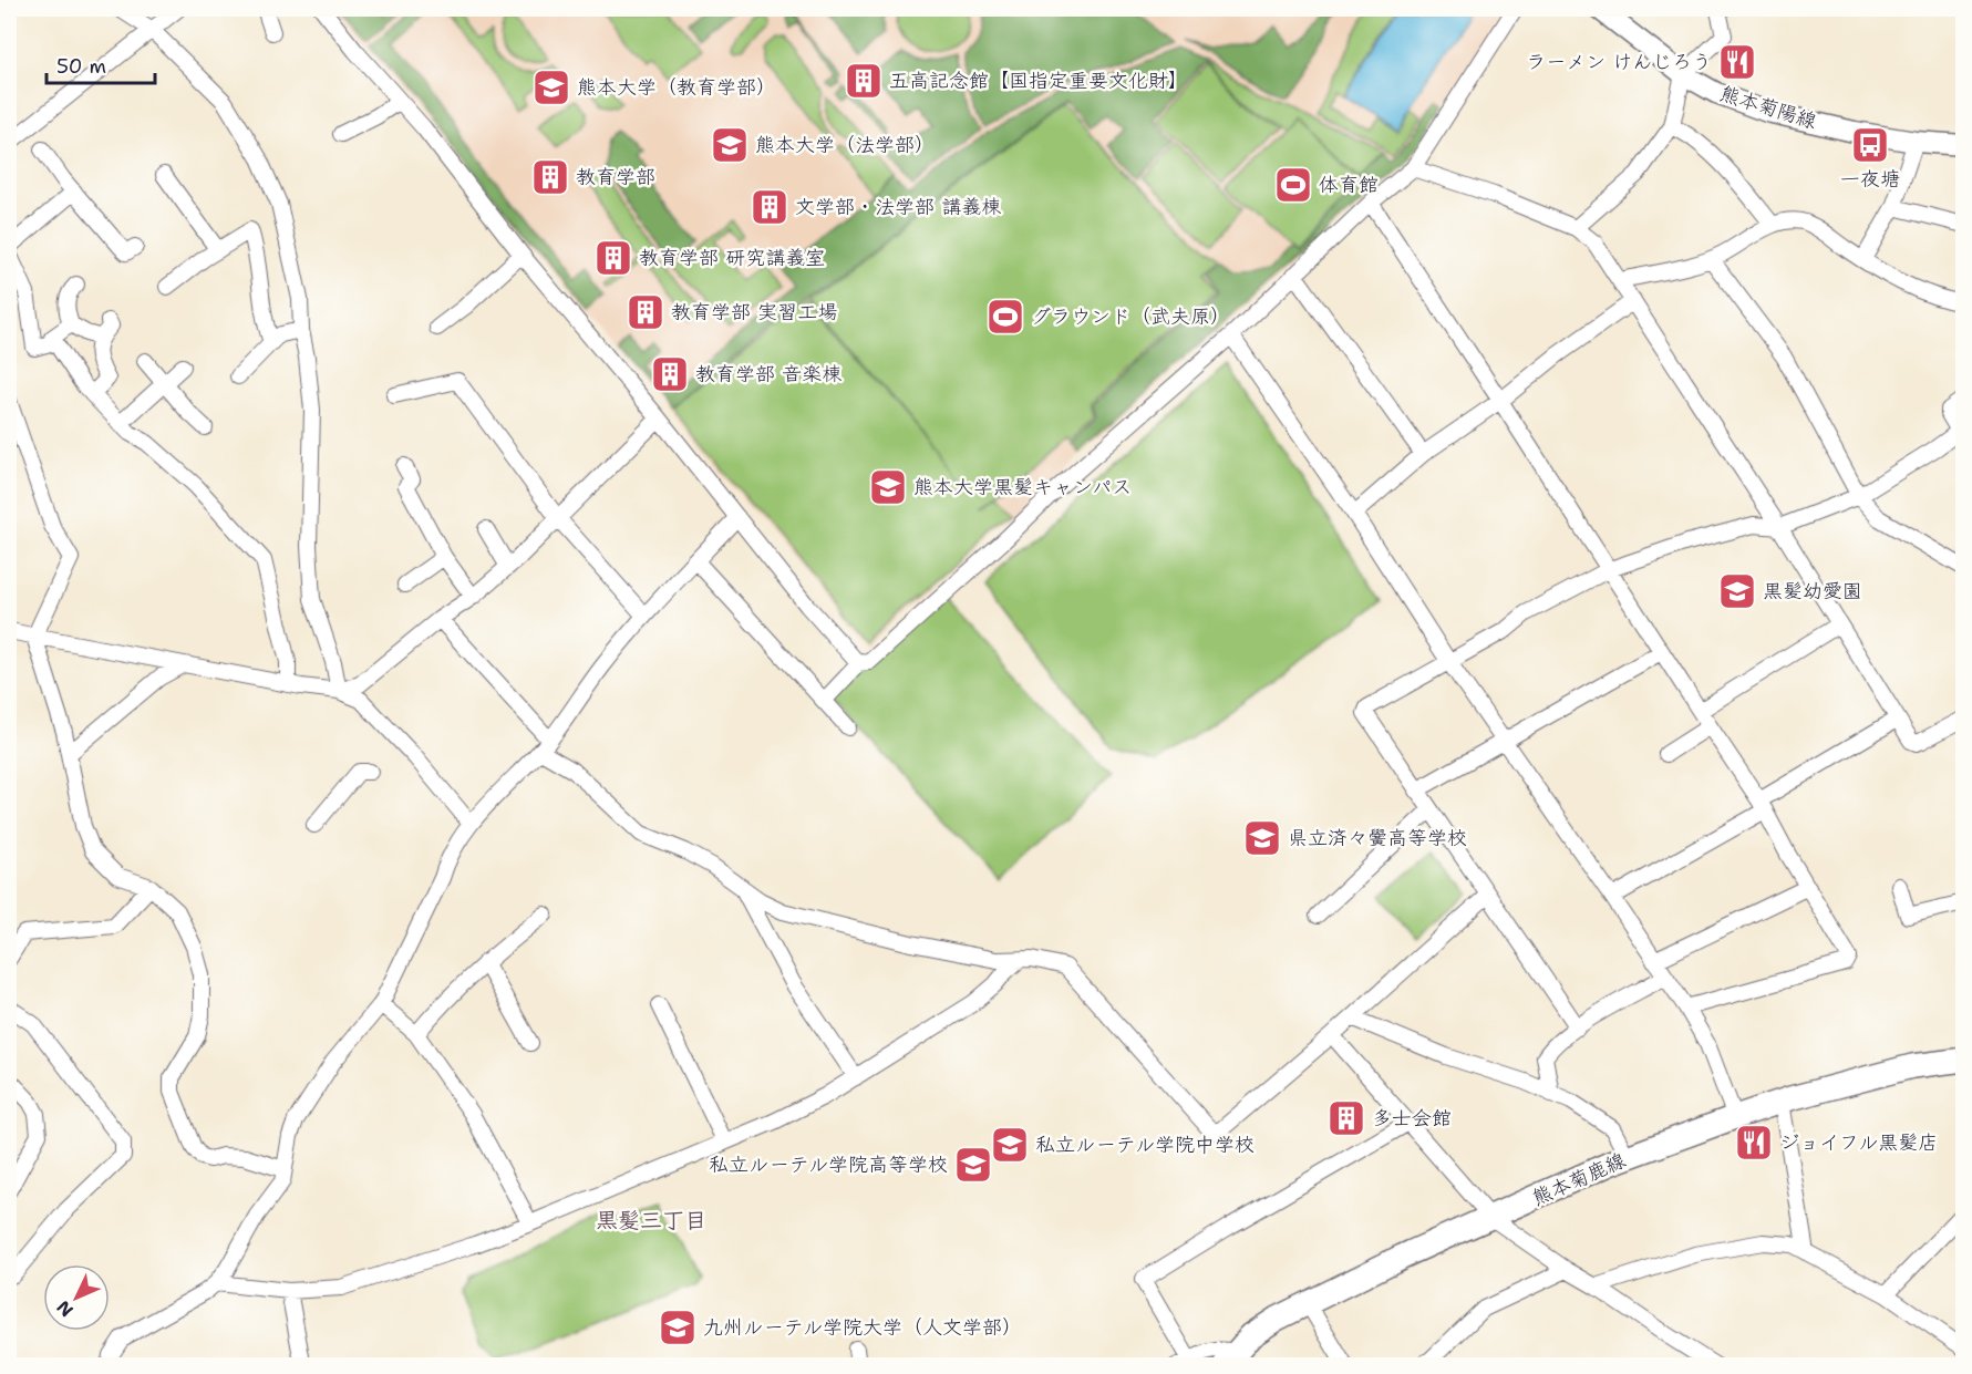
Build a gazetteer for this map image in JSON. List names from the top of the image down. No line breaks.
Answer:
{"streets":{"main road":["熊本菊陽線","熊本菊鹿線"]},"districts":["黒髪三丁目"],"places":{"restaurant":["ラーメン けんじろう","ジョイフル黒髪店"],"building":["五高記念館【国指定重要文化財】","教育学部","文学部・法学部 講義棟","教育学部 研究講義室","教育学部 実習工場","教育学部 音楽棟","多士会館"],"school or university":["熊本大学（教育学部）","熊本大学（法学部）","熊本大学黒髪キャンパス","黒髪幼愛園","県立済々黌高等学校","私立ルーテル学院中学校","私立ルーテル学院高等学校","九州ルーテル学院大学（人文学部）"],"bus stop":["一夜塘"],"sports":["体育館","グラウンド（武夫原）"]},"scale_bar":"50 m","north":"bottom left"}
